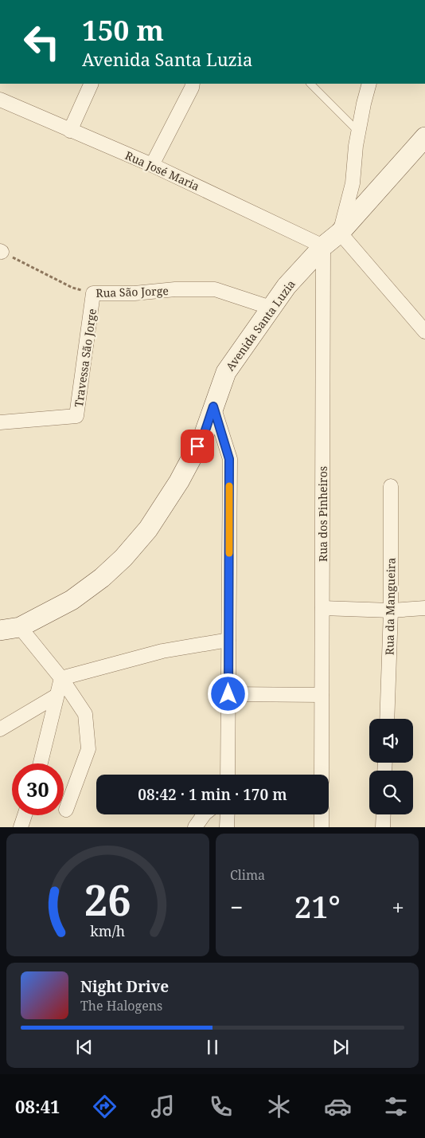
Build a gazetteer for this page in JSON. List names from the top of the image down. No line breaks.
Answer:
{"streets":{"street":["Rua José Maria","Rua São Jorge","Avenida Santa Luzia","Travessa São Jorge","Rua dos Pinheiros","Rua da Mangueira"]},"crossings":[["Rua José Maria","Avenida Santa Luzia"],["Rua José Maria","Rua dos Pinheiros"],["Rua São Jorge","Avenida Santa Luzia"],["Rua São Jorge","Travessa São Jorge"],["Avenida Santa Luzia","Rua dos Pinheiros"]],"page":{"turn":["150 m","Avenida Santa Luzia"],"limit":"30","trip":"08:42 · 1 min · 170 m","tile":"Clima","heat":["−","21°","+"],"song":["Night Drive","The Halogens"],"tabs":"08:41","gauge":["26","km/h"]}}
